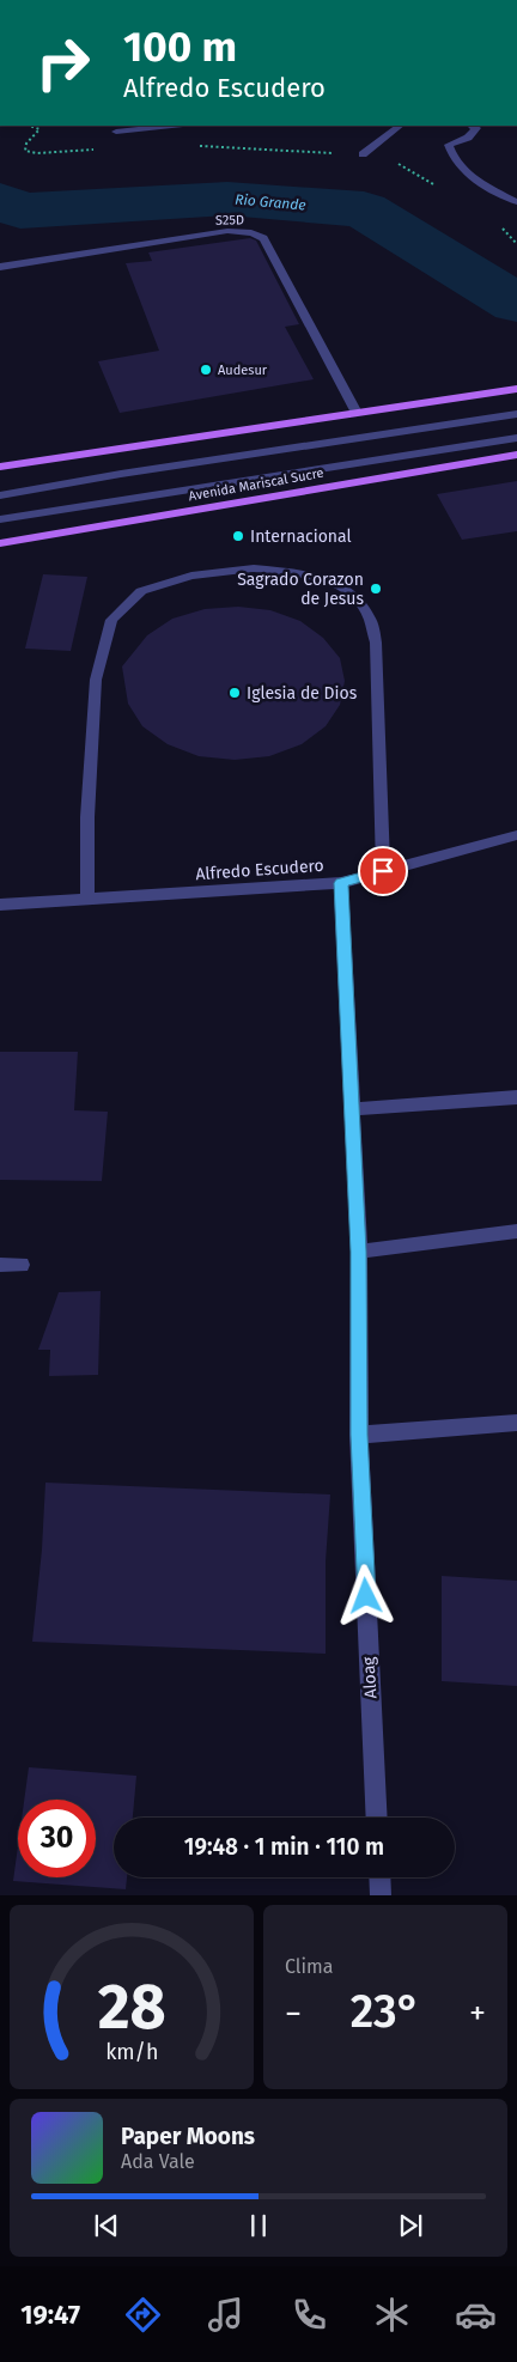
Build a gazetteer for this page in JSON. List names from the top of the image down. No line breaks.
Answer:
{"streets":{"main road":["Avenida Mariscal Sucre"],"street":["S25D","Alfredo Escudero","Aloag"]},"crossings":[["Alfredo Escudero","Aloag"]],"water":["Rio Grande"],"places":["Audesur","Internacional","Sagrado Corazon de Jesus","Iglesia de Dios"],"page":{"turn":["100 m","Alfredo Escudero"],"limit":"30","trip":"19:48 · 1 min · 110 m","tile":"Clima","heat":["−","23°","+"],"song":["Paper Moons","Ada Vale"],"tabs":"19:47","gauge":["28","km/h"]}}
